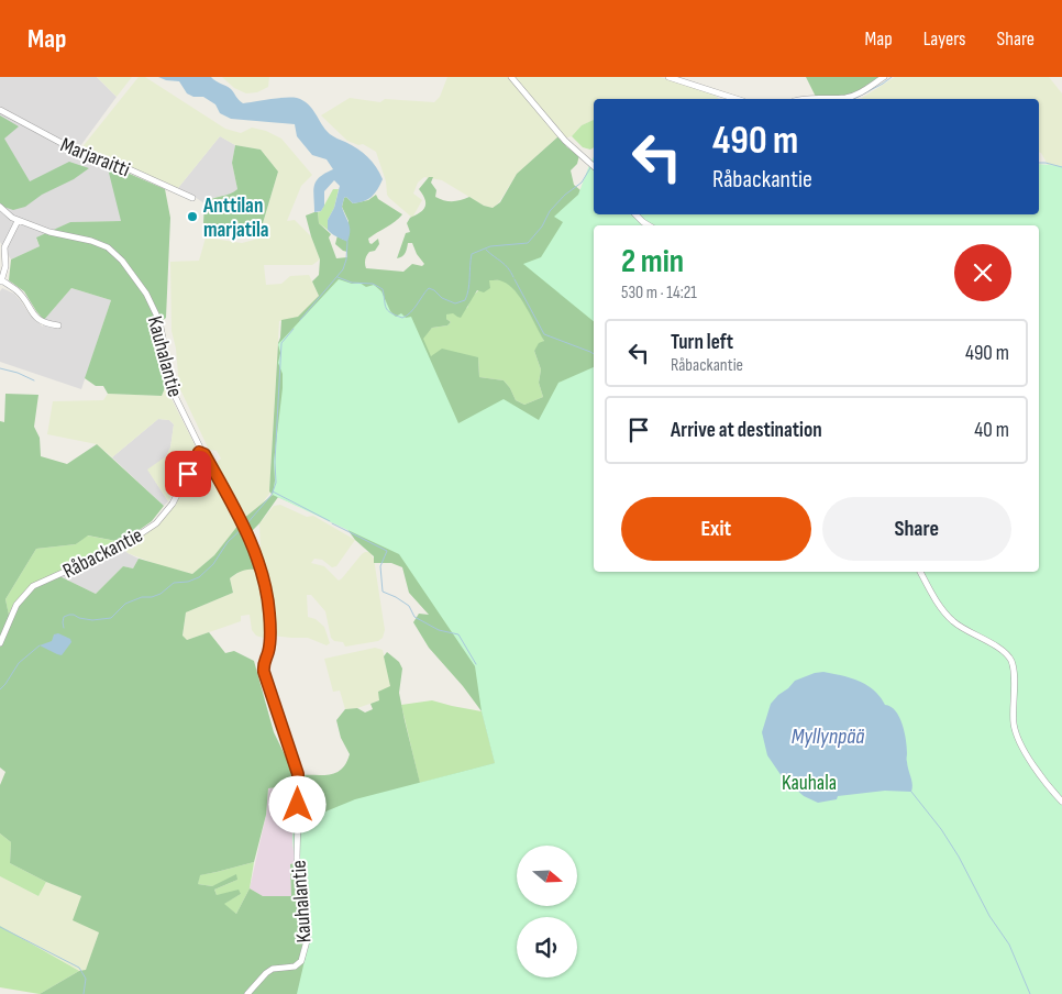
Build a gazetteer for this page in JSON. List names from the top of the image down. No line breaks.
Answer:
{"streets":{"street":["Marjaraitti","Kauhalantie","Råbackantie"]},"crossings":[["Kauhalantie","Råbackantie"]],"water":["Myllynpää"],"parks":["Kauhala"],"places":["Anttilan marjatila"],"north":"right","page":{"header":"Map","nav":["Map","Layers","Share"],"turn":["490 m","Råbackantie"],"heading":["2 min","530 m · 14:21"],"list":[{"name":"Turn left","note":"Råbackantie","value":"490 m"},{"name":"Arrive at destination","value":"40 m"}],"buttons":["Exit","Share"]}}
